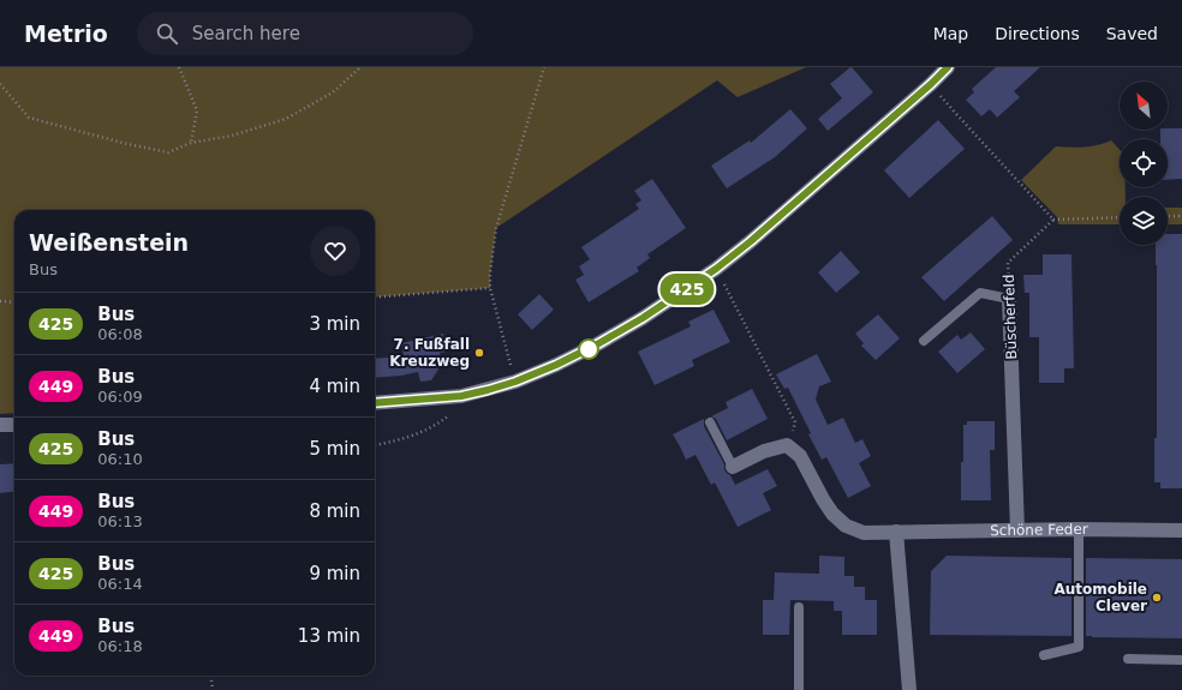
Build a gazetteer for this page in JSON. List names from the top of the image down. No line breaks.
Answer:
{"streets":{"street":["Büscherfeld","Schöne Feder"]},"crossings":[["Büscherfeld","Schöne Feder"]],"places":["7. Fußfall Kreuzweg","Automobile Clever"],"lines":["bus line 425"],"north":"top left","page":{"header":"Metrio","search":"Search here","nav":["Map","Directions","Saved"],"on_map":"425","heading":["Weißenstein","Bus"],"list":[{"mark":"425","name":"Bus","note":"06:08","value":"3 min"},{"mark":"449","name":"Bus","note":"06:09","value":"4 min"},{"mark":"425","name":"Bus","note":"06:10","value":"5 min"},{"mark":"449","name":"Bus","note":"06:13","value":"8 min"},{"mark":"425","name":"Bus","note":"06:14","value":"9 min"},{"mark":"449","name":"Bus","note":"06:18","value":"13 min"}]}}
